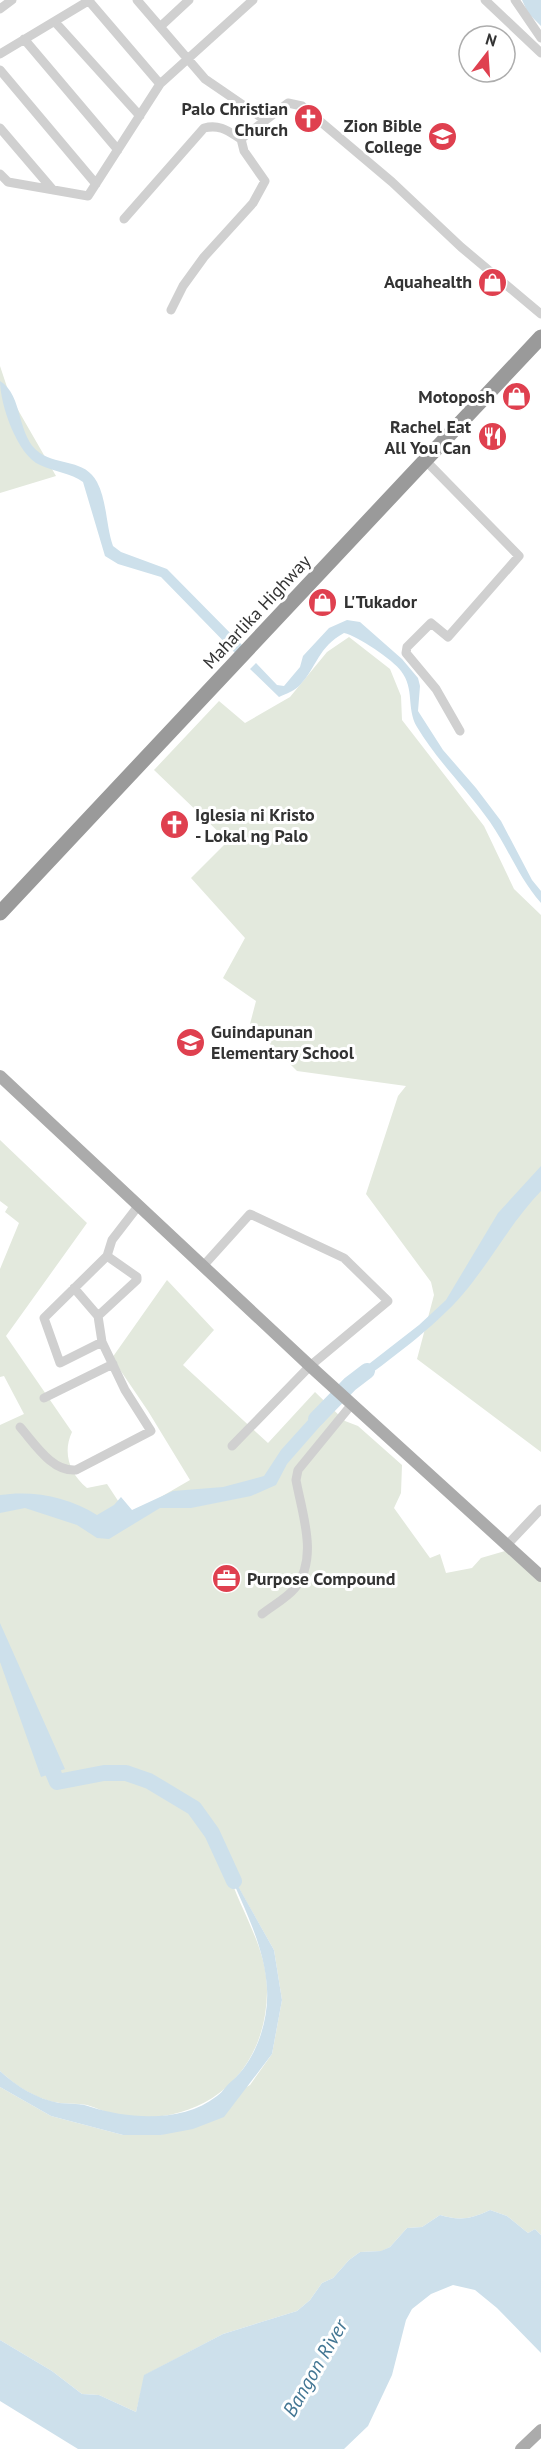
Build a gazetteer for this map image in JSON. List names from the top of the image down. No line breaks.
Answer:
{"streets":{"highway":["Maharlika Highway"]},"water":["Bangon River"],"places":{"church":["Palo Christian Church","Iglesia ni Kristo - Lokal ng Palo"],"school or university":["Zion Bible College","Guindapunan Elementary School"],"shop":["Aquahealth","Motoposh","L'Tukador"],"restaurant":["Rachel Eat All You Can"],"office":["Purpose Compound"]},"north":"top"}
